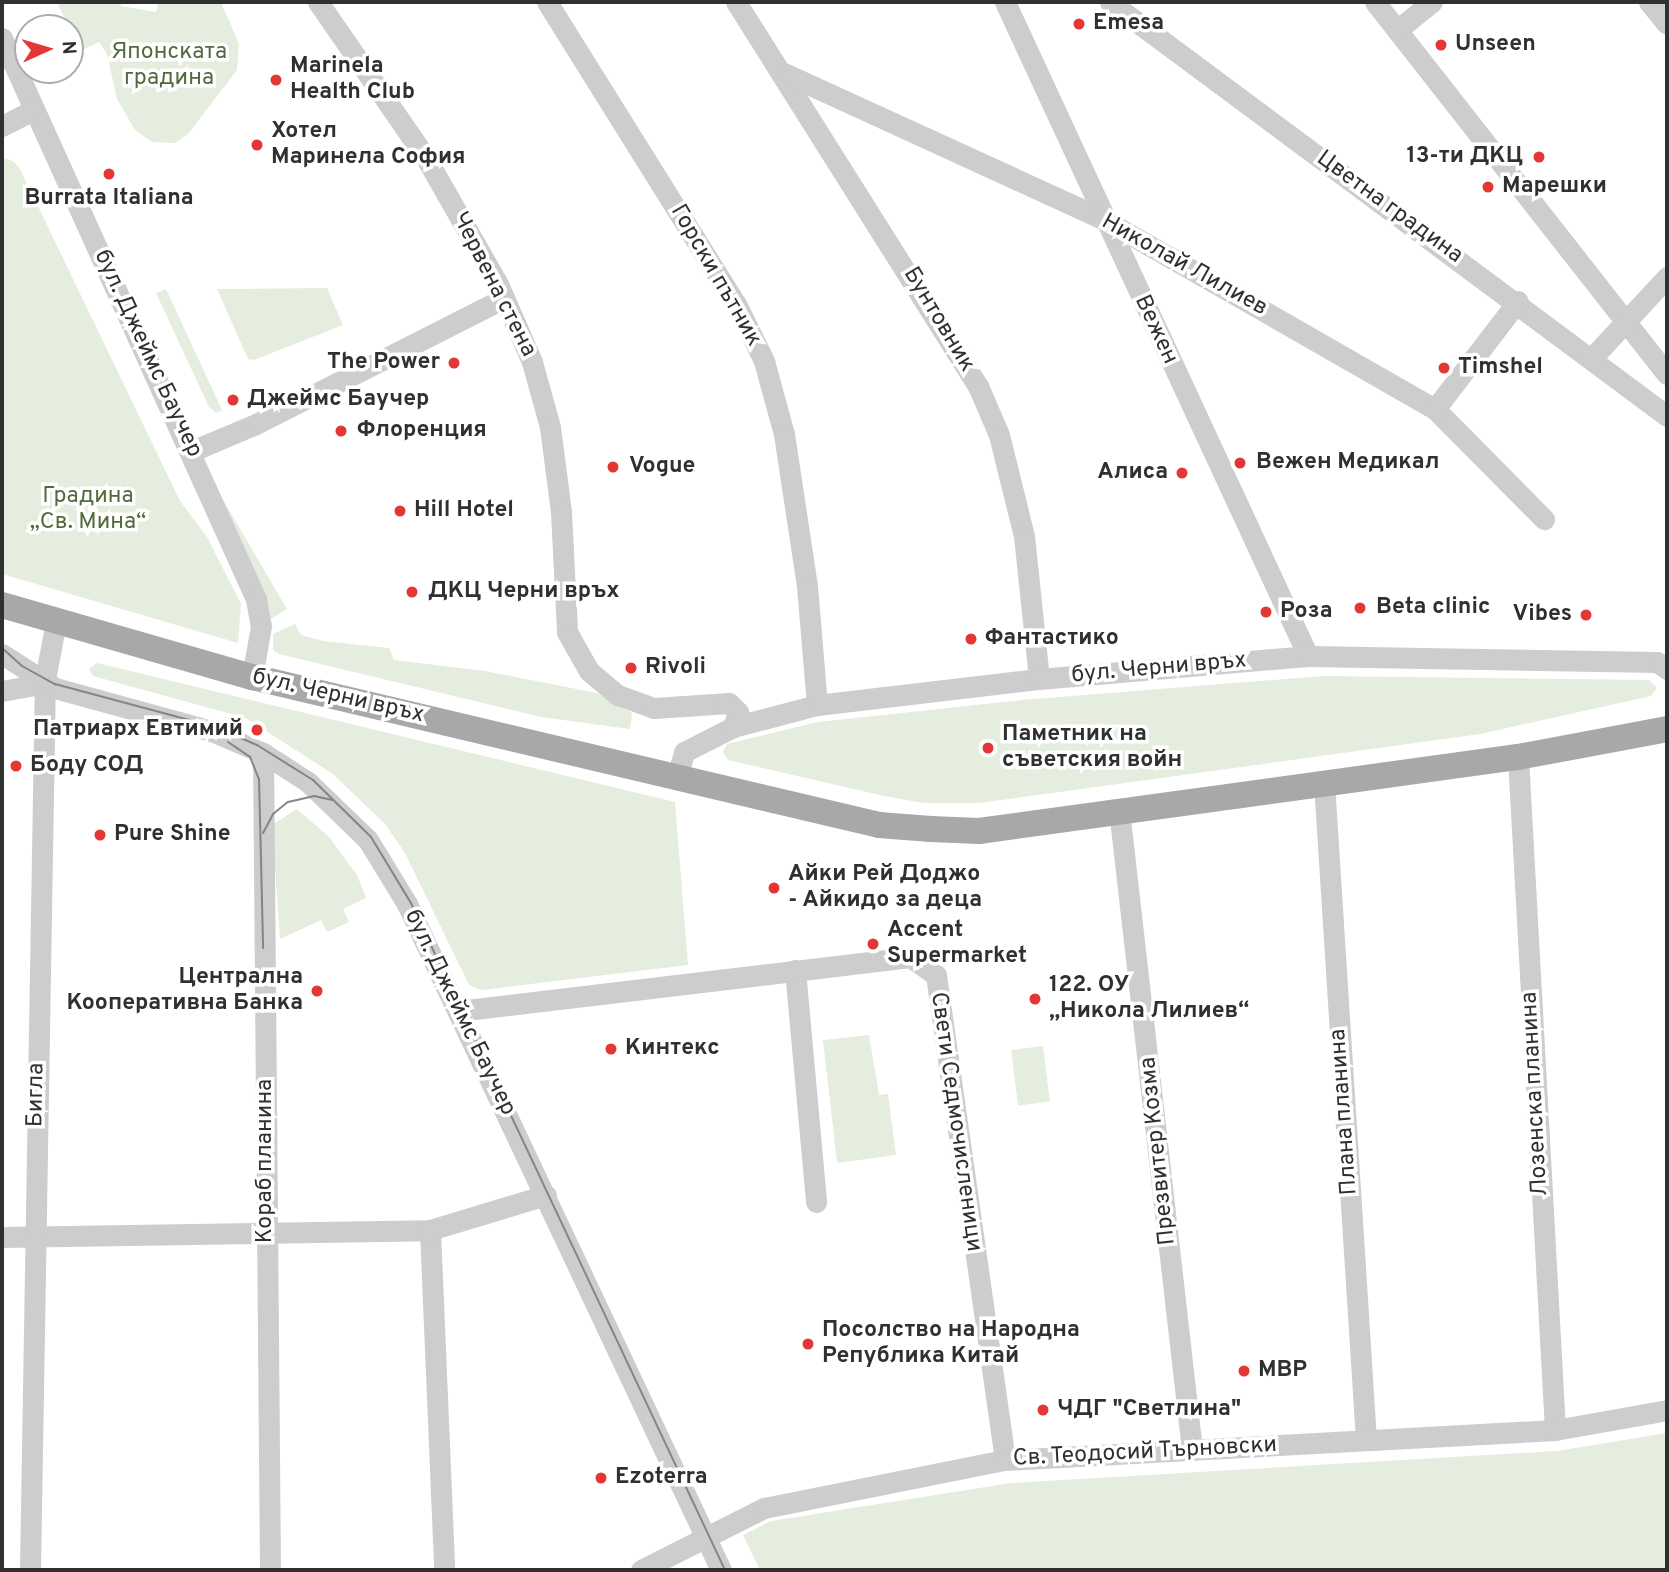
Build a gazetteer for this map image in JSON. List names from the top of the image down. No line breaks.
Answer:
{"streets":{"main road":["бул. Черни връх"],"street":["Цветна градина","Николай Лилиев","Горски пътник","Червена стена","Бунтовник","Вежен","бул. Джеймс Баучер","Лозенска планина","Бигла","Плана планина","Свети Седмочисленици","Презвитер Козма","Кораб планина","Св. Теодосий Търновски"]},"crossings":[["Николай Лилиев","Бунтовник"],["Николай Лилиев","Вежен"],["Горски пътник","бул. Черни връх"],["Червена стена","бул. Черни връх"],["Бунтовник","бул. Черни връх"],["Вежен","бул. Черни връх"],["бул. Джеймс Баучер","бул. Черни връх"],["бул. Джеймс Баучер","Бигла"],["бул. Джеймс Баучер","Свети Седмочисленици"],["бул. Джеймс Баучер","Кораб планина"],["бул. Джеймс Баучер","Св. Теодосий Търновски"],["бул. Черни връх","Лозенска планина"],["бул. Черни връх","Бигла"],["бул. Черни връх","Плана планина"],["бул. Черни връх","Презвитер Козма"],["Лозенска планина","Св. Теодосий Търновски"],["Плана планина","Св. Теодосий Търновски"],["Свети Седмочисленици","Св. Теодосий Търновски"],["Презвитер Козма","Св. Теодосий Търновски"]],"parks":["Японската градина","Градина „Св. Мина“"],"places":["Emesa","Unseen","Marinela Health Club","Хотел Маринела София","13-ти ДКЦ","Burrata Italiana","Марешки","The Power","Timshel","Джеймс Баучер","Флоренция","Вежен Медикал","Vogue","Алиса","Hill Hotel","ДКЦ Черни връх","Beta clinic","Роза","Vibes","Фантастико","Rivoli","Патриарх Евтимий","Паметник на съветския войн","Боду СОД","Pure Shine","Айки Рей Доджо - Айкидо за деца","Accent Supermarket","Централна Кооперативна Банка","122. ОУ „Никола Лилиев“","Кинтекс","Посолство на Народна Република Китай","МВР","ЧДГ \"Светлина\"","Ezoterra"],"north":"right"}
